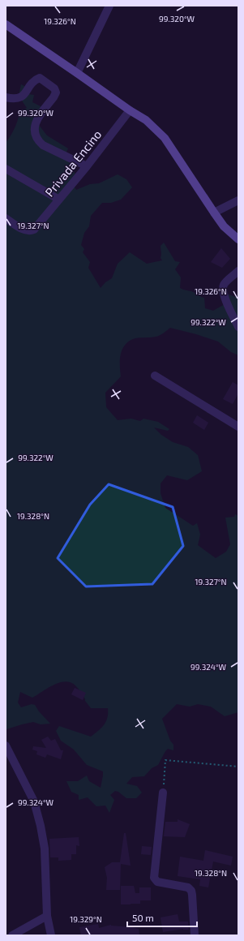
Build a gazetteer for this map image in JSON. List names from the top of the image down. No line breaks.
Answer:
{"streets":{"street":["Privada Encino"]},"scale_bar":"50 m","coordinates":["99.320°W","19.326°N","19.327°N","99.322°W","19.328°N","99.324°W","19.329°N"]}
